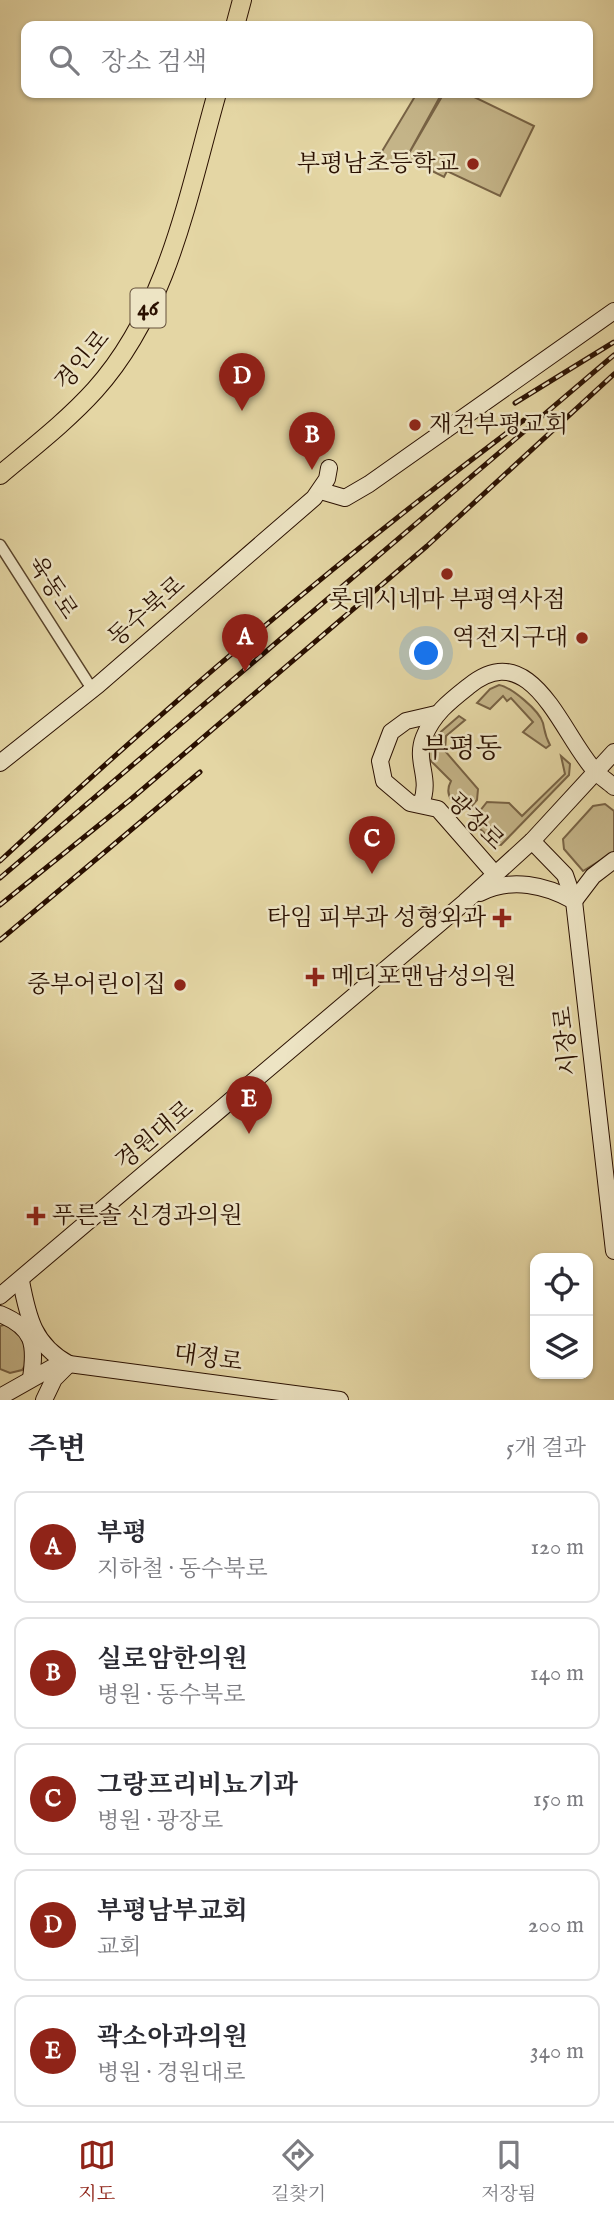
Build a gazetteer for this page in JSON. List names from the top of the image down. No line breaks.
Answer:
{"streets":{"main road":["46","경인로"],"street":["육동로","동수북로","광장로","시장로","경원대로","대정로"]},"crossings":[["육동로","동수북로"],["광장로","경원대로"],["시장로","경원대로"]],"districts":["부평동"],"places":{"other":["부평남초등학교","재건부평교회","롯데시네마 부평역사점","역전지구대","중부어린이집"],"health":["타임 피부과 성형외과","메디포맨남성의원","푸른솔 신경과의원"]},"page":{"search":"장소 검색","pins":["D","B","A","C","E"],"heading":["주변","5개 결과"],"list":[{"mark":"A","name":"부평","note":"지하철 · 동수북로","value":"120 m"},{"mark":"B","name":"실로암한의원","note":"병원 · 동수북로","value":"140 m"},{"mark":"C","name":"그랑프리비뇨기과","note":"병원 · 광장로","value":"150 m"},{"mark":"D","name":"부평남부교회","note":"교회","value":"200 m"},{"mark":"E","name":"곽소아과의원","note":"병원 · 경원대로","value":"340 m"}],"nav":["지도","길찾기","저장됨"]}}
